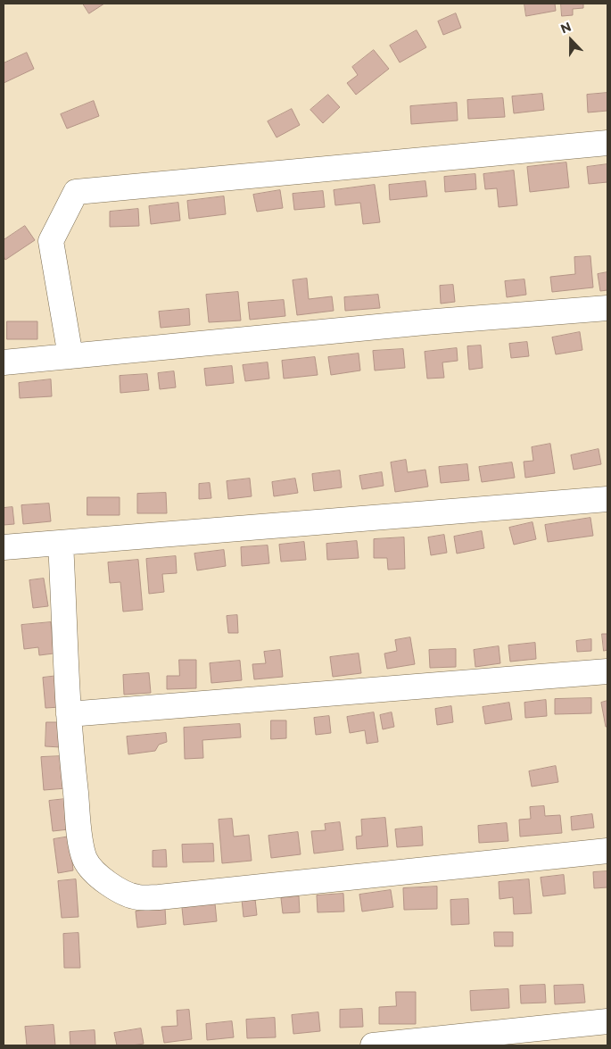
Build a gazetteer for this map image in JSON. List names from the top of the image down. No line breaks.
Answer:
{"north":"top"}
